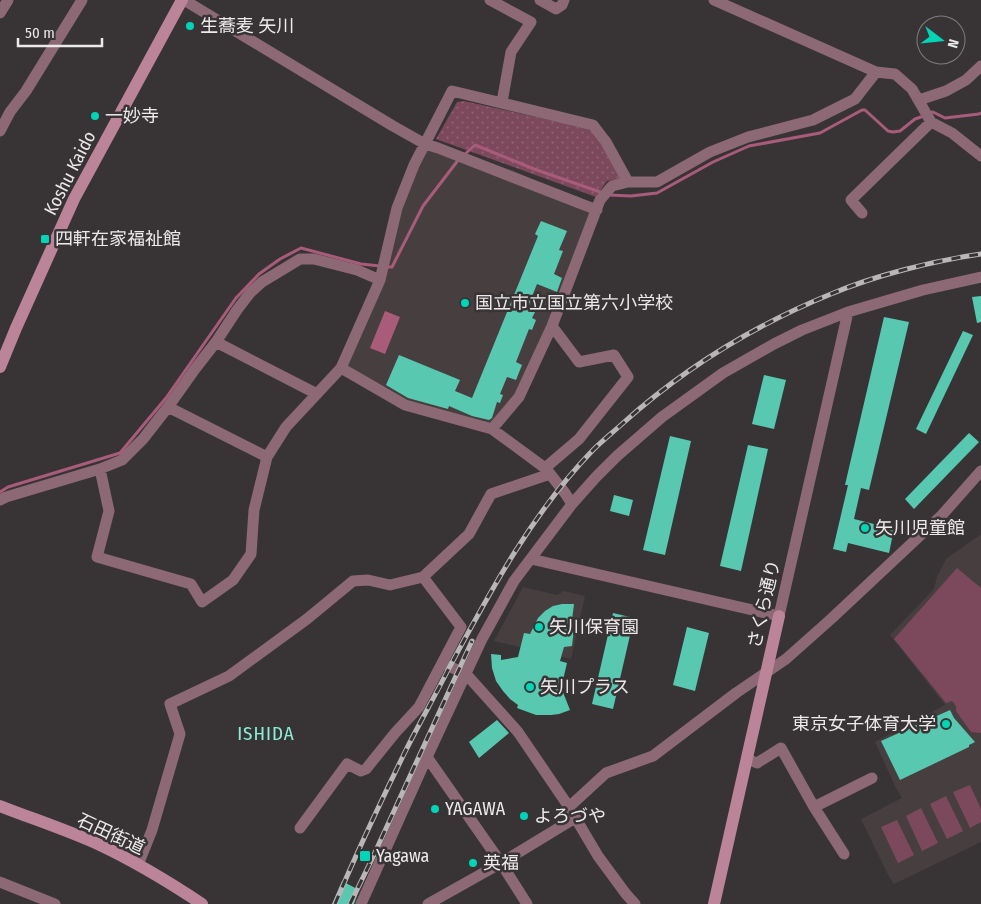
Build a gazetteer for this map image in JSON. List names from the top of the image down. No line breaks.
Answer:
{"streets":{"street":["Koshu Kaido","さくら通り","石田街道"]},"districts":["ISHIDA"],"places":{"other":["生蕎麦 矢川","一妙寺","国立市立国立第六小学校","矢川児童館","矢川保育園","矢川プラス","東京女子体育大学","YAGAWA","よろづや","英福"],"transit":["四軒在家福祉館","Yagawa"]},"scale_bar":"50 m","north":"right"}
